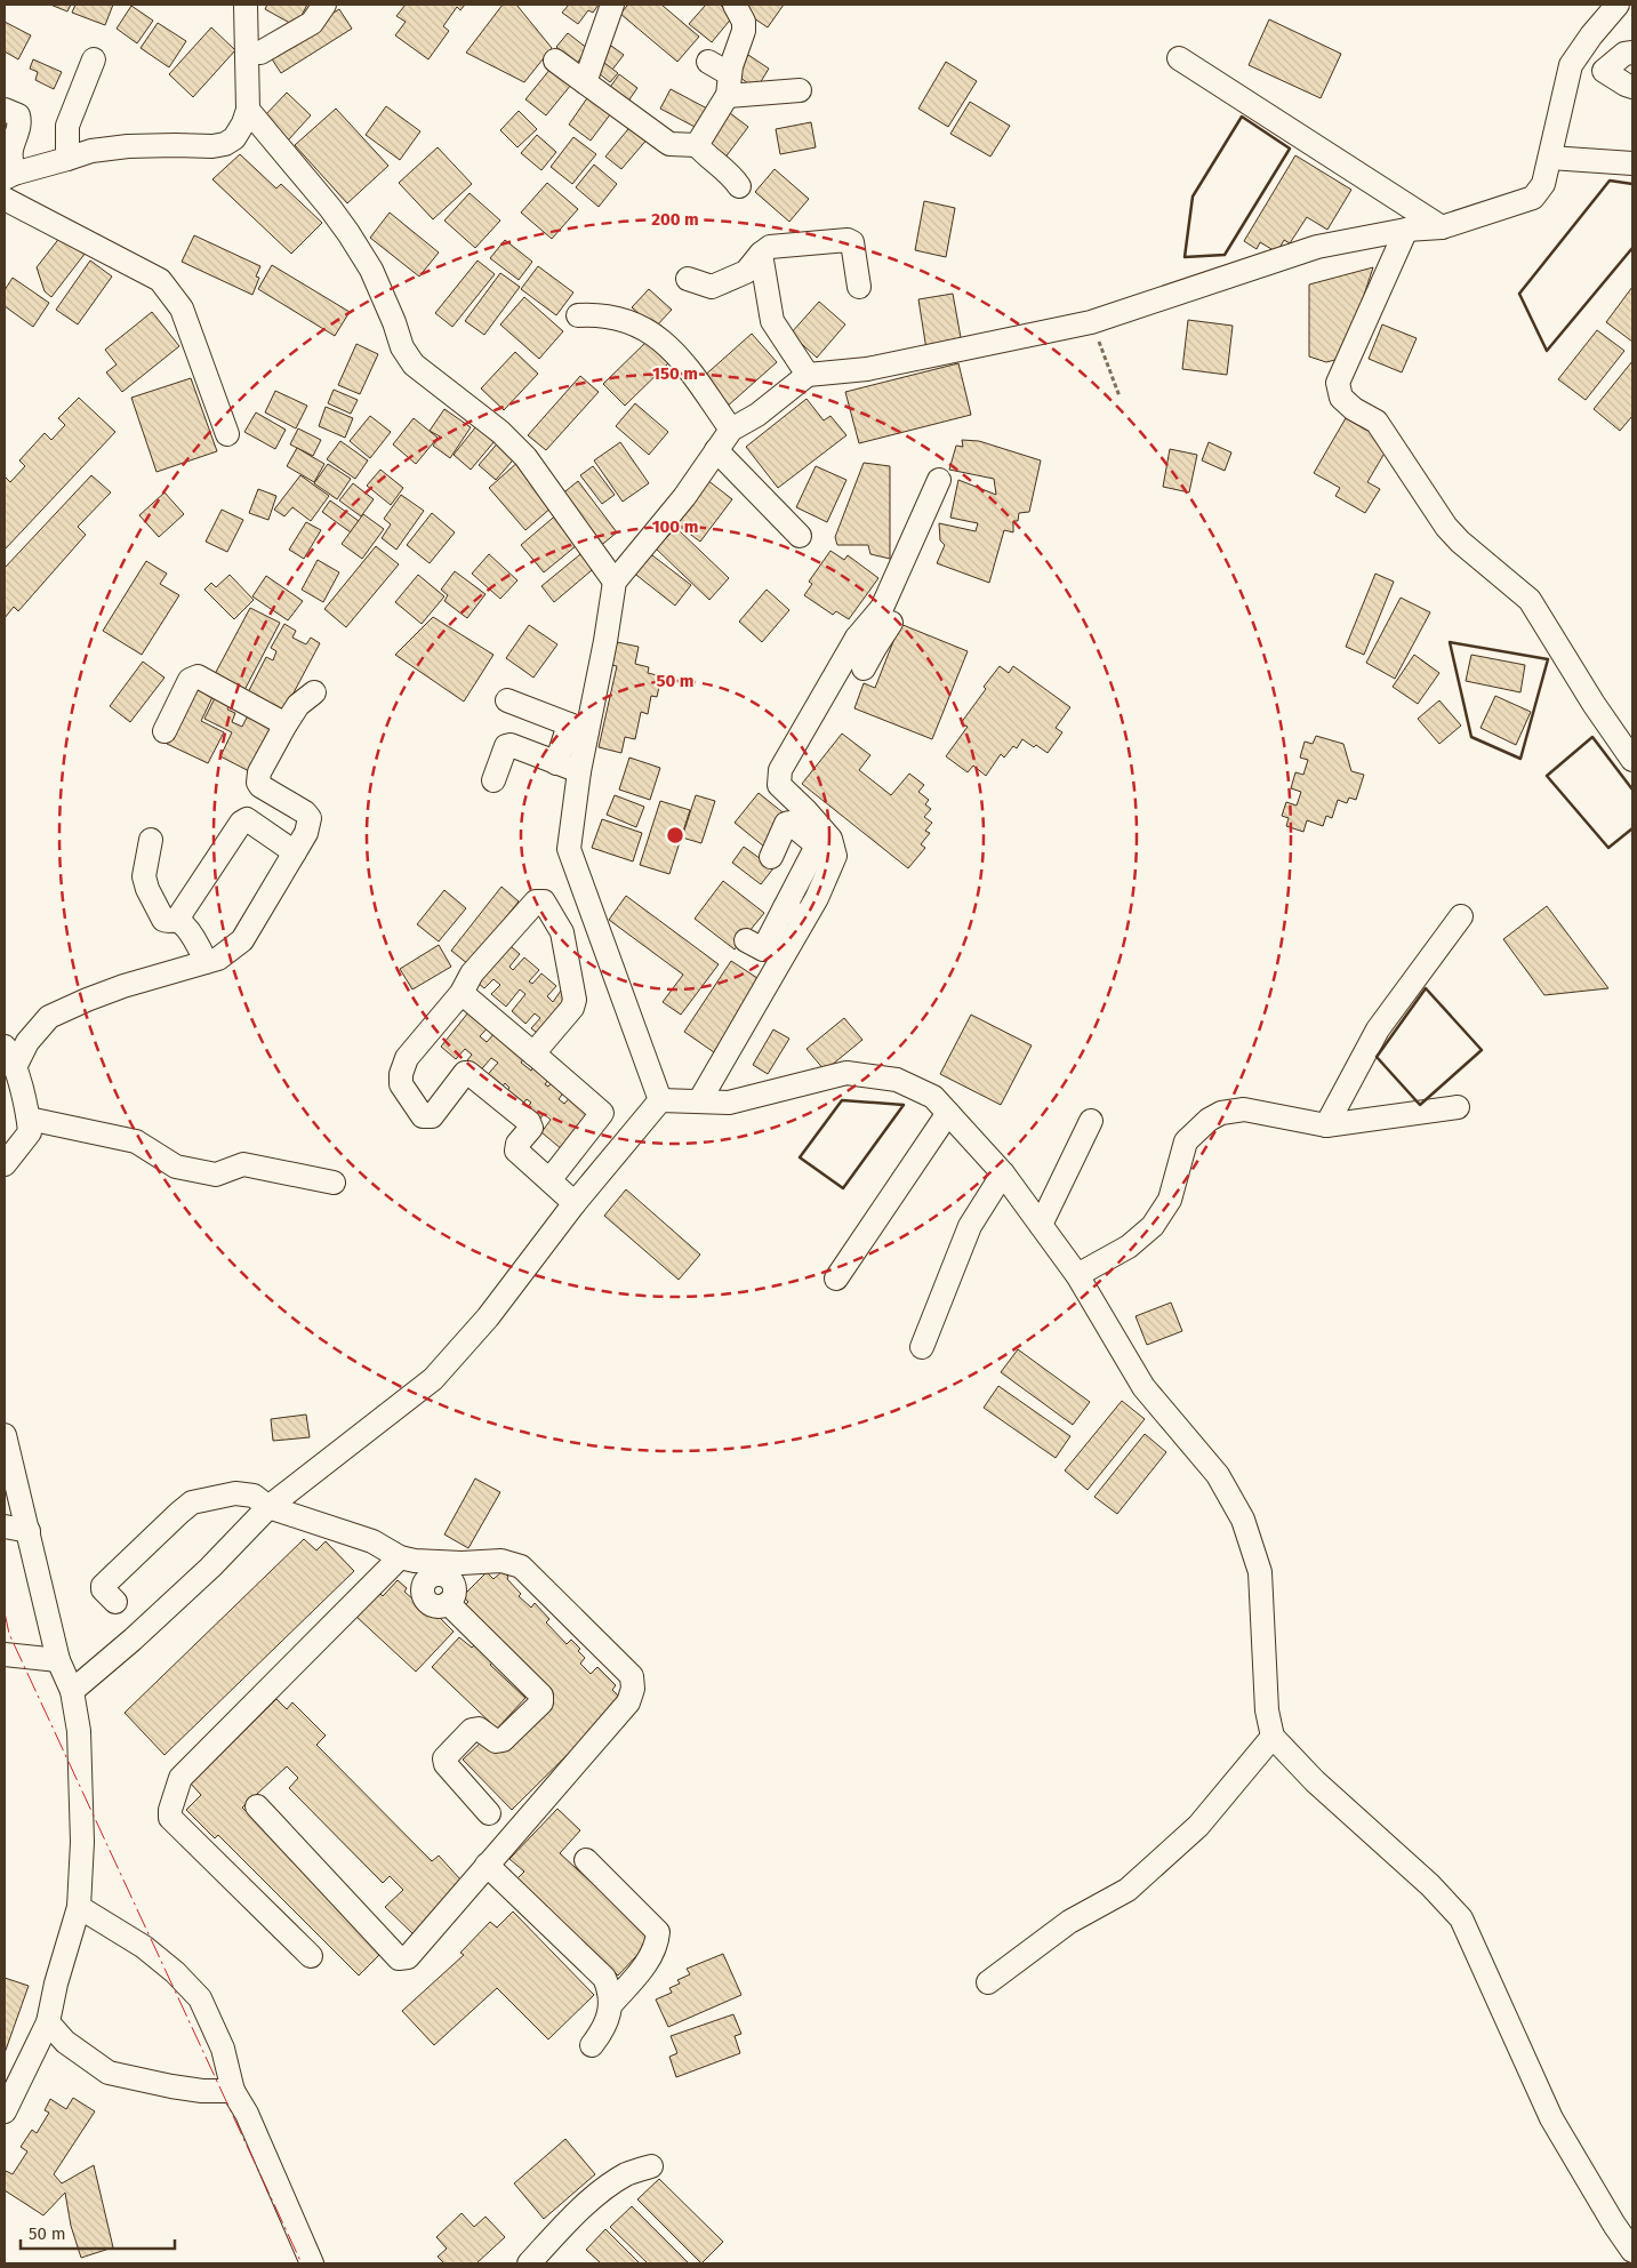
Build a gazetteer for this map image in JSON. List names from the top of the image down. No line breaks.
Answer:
{"scale_bar":"50 m","rings":["200 m","150 m","100 m","50 m"]}
